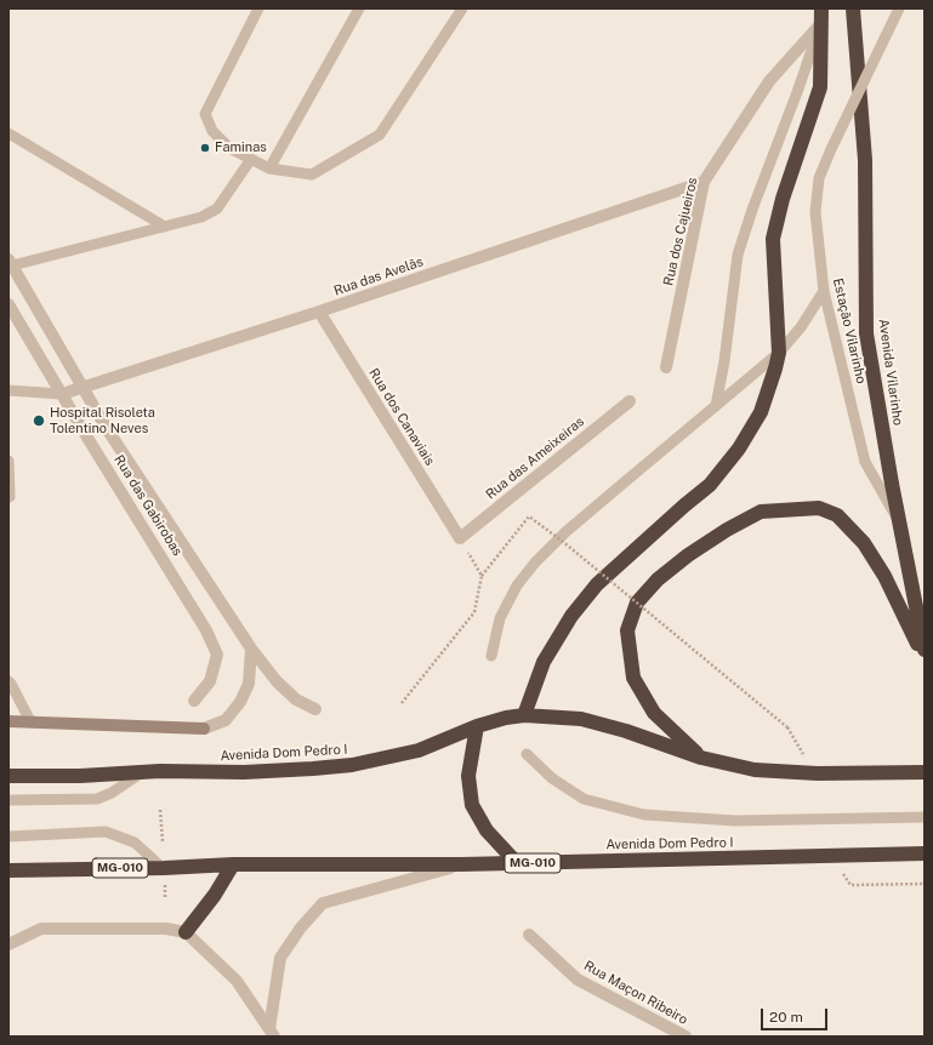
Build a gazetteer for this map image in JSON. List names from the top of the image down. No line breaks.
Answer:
{"streets":{"highway":["Avenida Vilarinho","Avenida Dom Pedro I","MG-010"],"street":["Rua dos Cajueiros","Rua das Avelãs","Rua dos Canaviais","Rua das Ameixeiras","Rua das Gabirobas","Rua Maçon Ribeiro"],"lane":["Estação Vilarinho"]},"crossings":[["Rua dos Cajueiros","Rua das Avelãs"],["Rua das Avelãs","Rua dos Canaviais"],["Rua das Avelãs","Rua das Gabirobas"],["Estação Vilarinho","Avenida Vilarinho"],["Rua dos Canaviais","Rua das Ameixeiras"]],"places":["Faminas","Hospital Risoleta Tolentino Neves"],"scale_bar":"20 m"}
